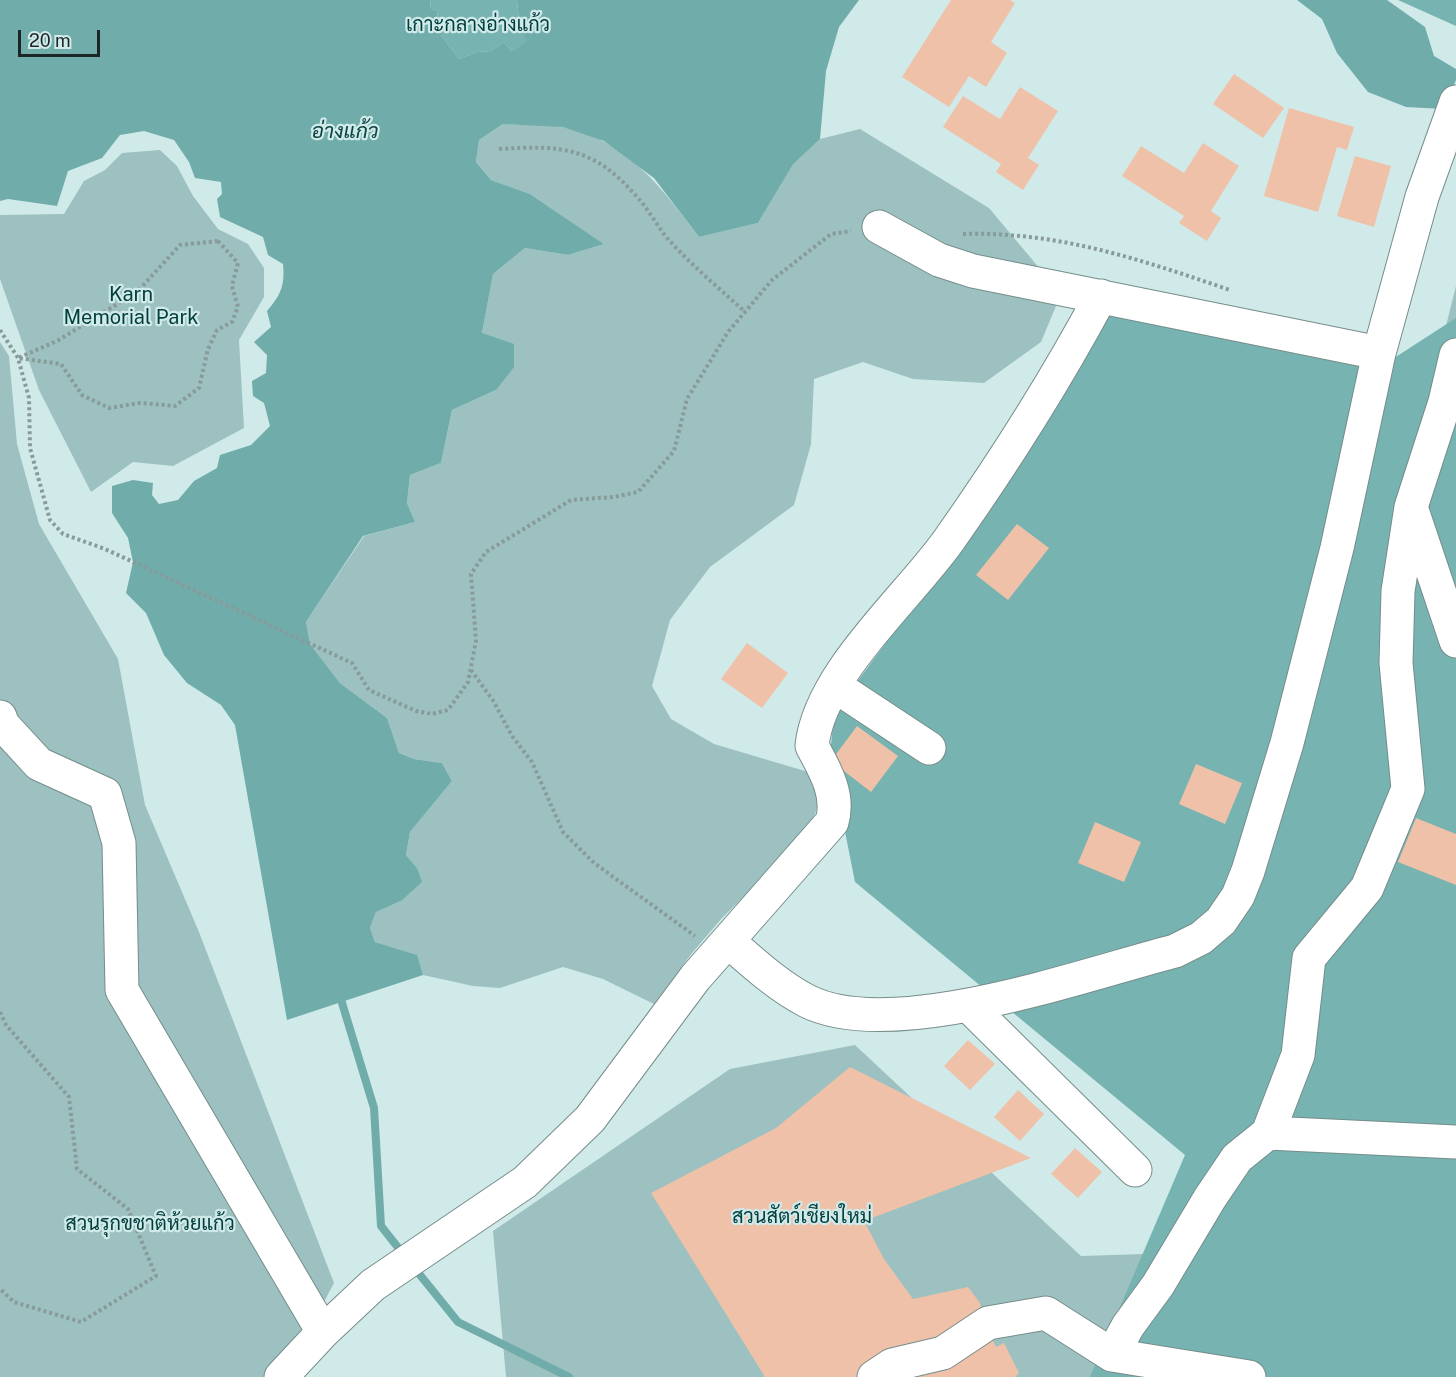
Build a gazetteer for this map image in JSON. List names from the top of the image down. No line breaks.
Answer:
{"water":["อ่างแก้ว"],"parks":["เกาะกลางอ่างแก้ว","Karn Memorial Park","สวนสัตว์เชียงใหม่","สวนรุกขชาติห้วยแก้ว"],"scale_bar":"20 m"}
